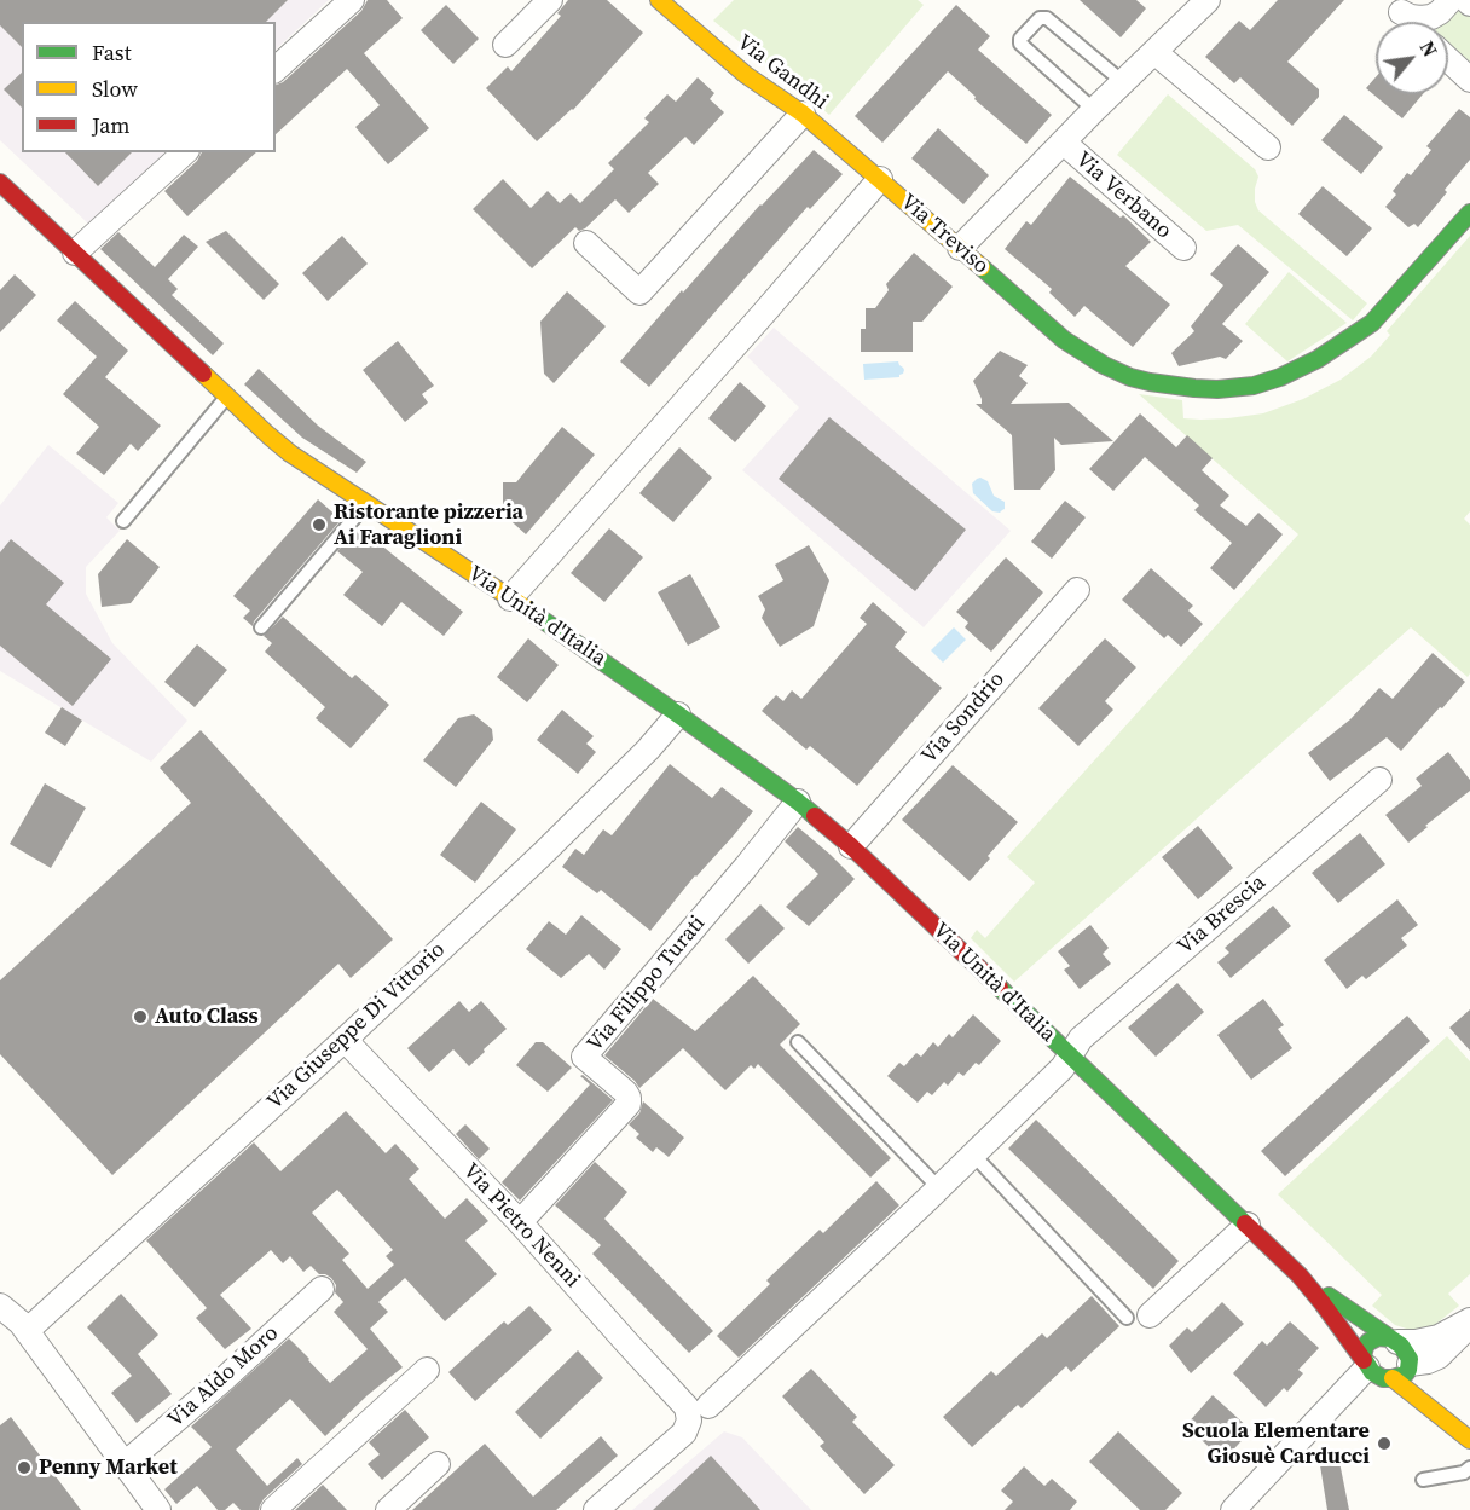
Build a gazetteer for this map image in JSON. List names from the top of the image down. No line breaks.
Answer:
{"streets":{"street":["Via Gandhi","Via Verbano","Via Treviso","Via Unità d'Italia","Via Sondrio","Via Brescia","Via Filippo Turati","Via Giuseppe Di Vittorio","Via Pietro Nenni","Via Aldo Moro"]},"crossings":[["Via Gandhi","Via Treviso"],["Via Verbano","Via Treviso"],["Via Treviso","Via Unità d'Italia"],["Via Unità d'Italia","Via Sondrio"],["Via Unità d'Italia","Via Brescia"],["Via Unità d'Italia","Via Filippo Turati"],["Via Unità d'Italia","Via Giuseppe Di Vittorio"],["Via Unità d'Italia","Via Pietro Nenni"],["Via Filippo Turati","Via Pietro Nenni"],["Via Giuseppe Di Vittorio","Via Pietro Nenni"]],"places":["Ristorante pizzeria Ai Faraglioni","Auto Class","Scuola Elementare Giosuè Carducci","Penny Market"],"legend":["Fast","Slow","Jam"],"north":"top right"}
